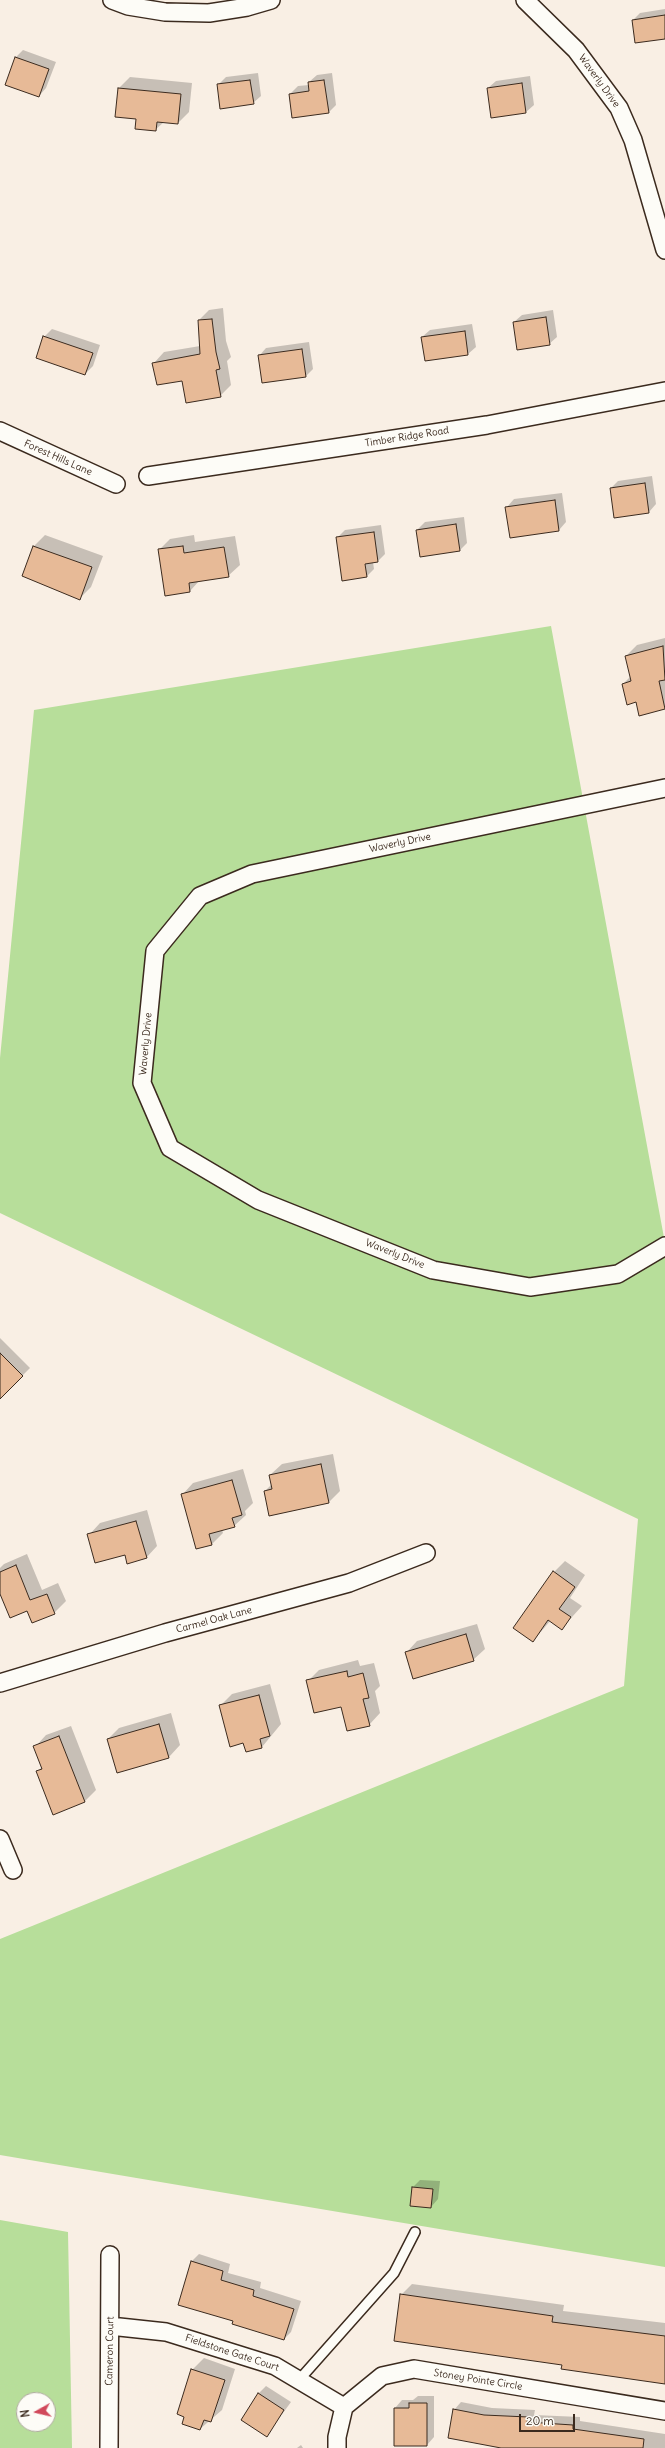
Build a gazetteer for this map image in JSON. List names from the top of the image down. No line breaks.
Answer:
{"streets":{"street":["Waverly Drive","Timber Ridge Road","Forest Hills Lane","Carmel Oak Lane","Cameron Court","Fieldstone Gate Court","Stoney Pointe Circle"]},"crossings":[["Cameron Court","Fieldstone Gate Court"],["Fieldstone Gate Court","Stoney Pointe Circle"]],"scale_bar":"20 m","north":"left"}
